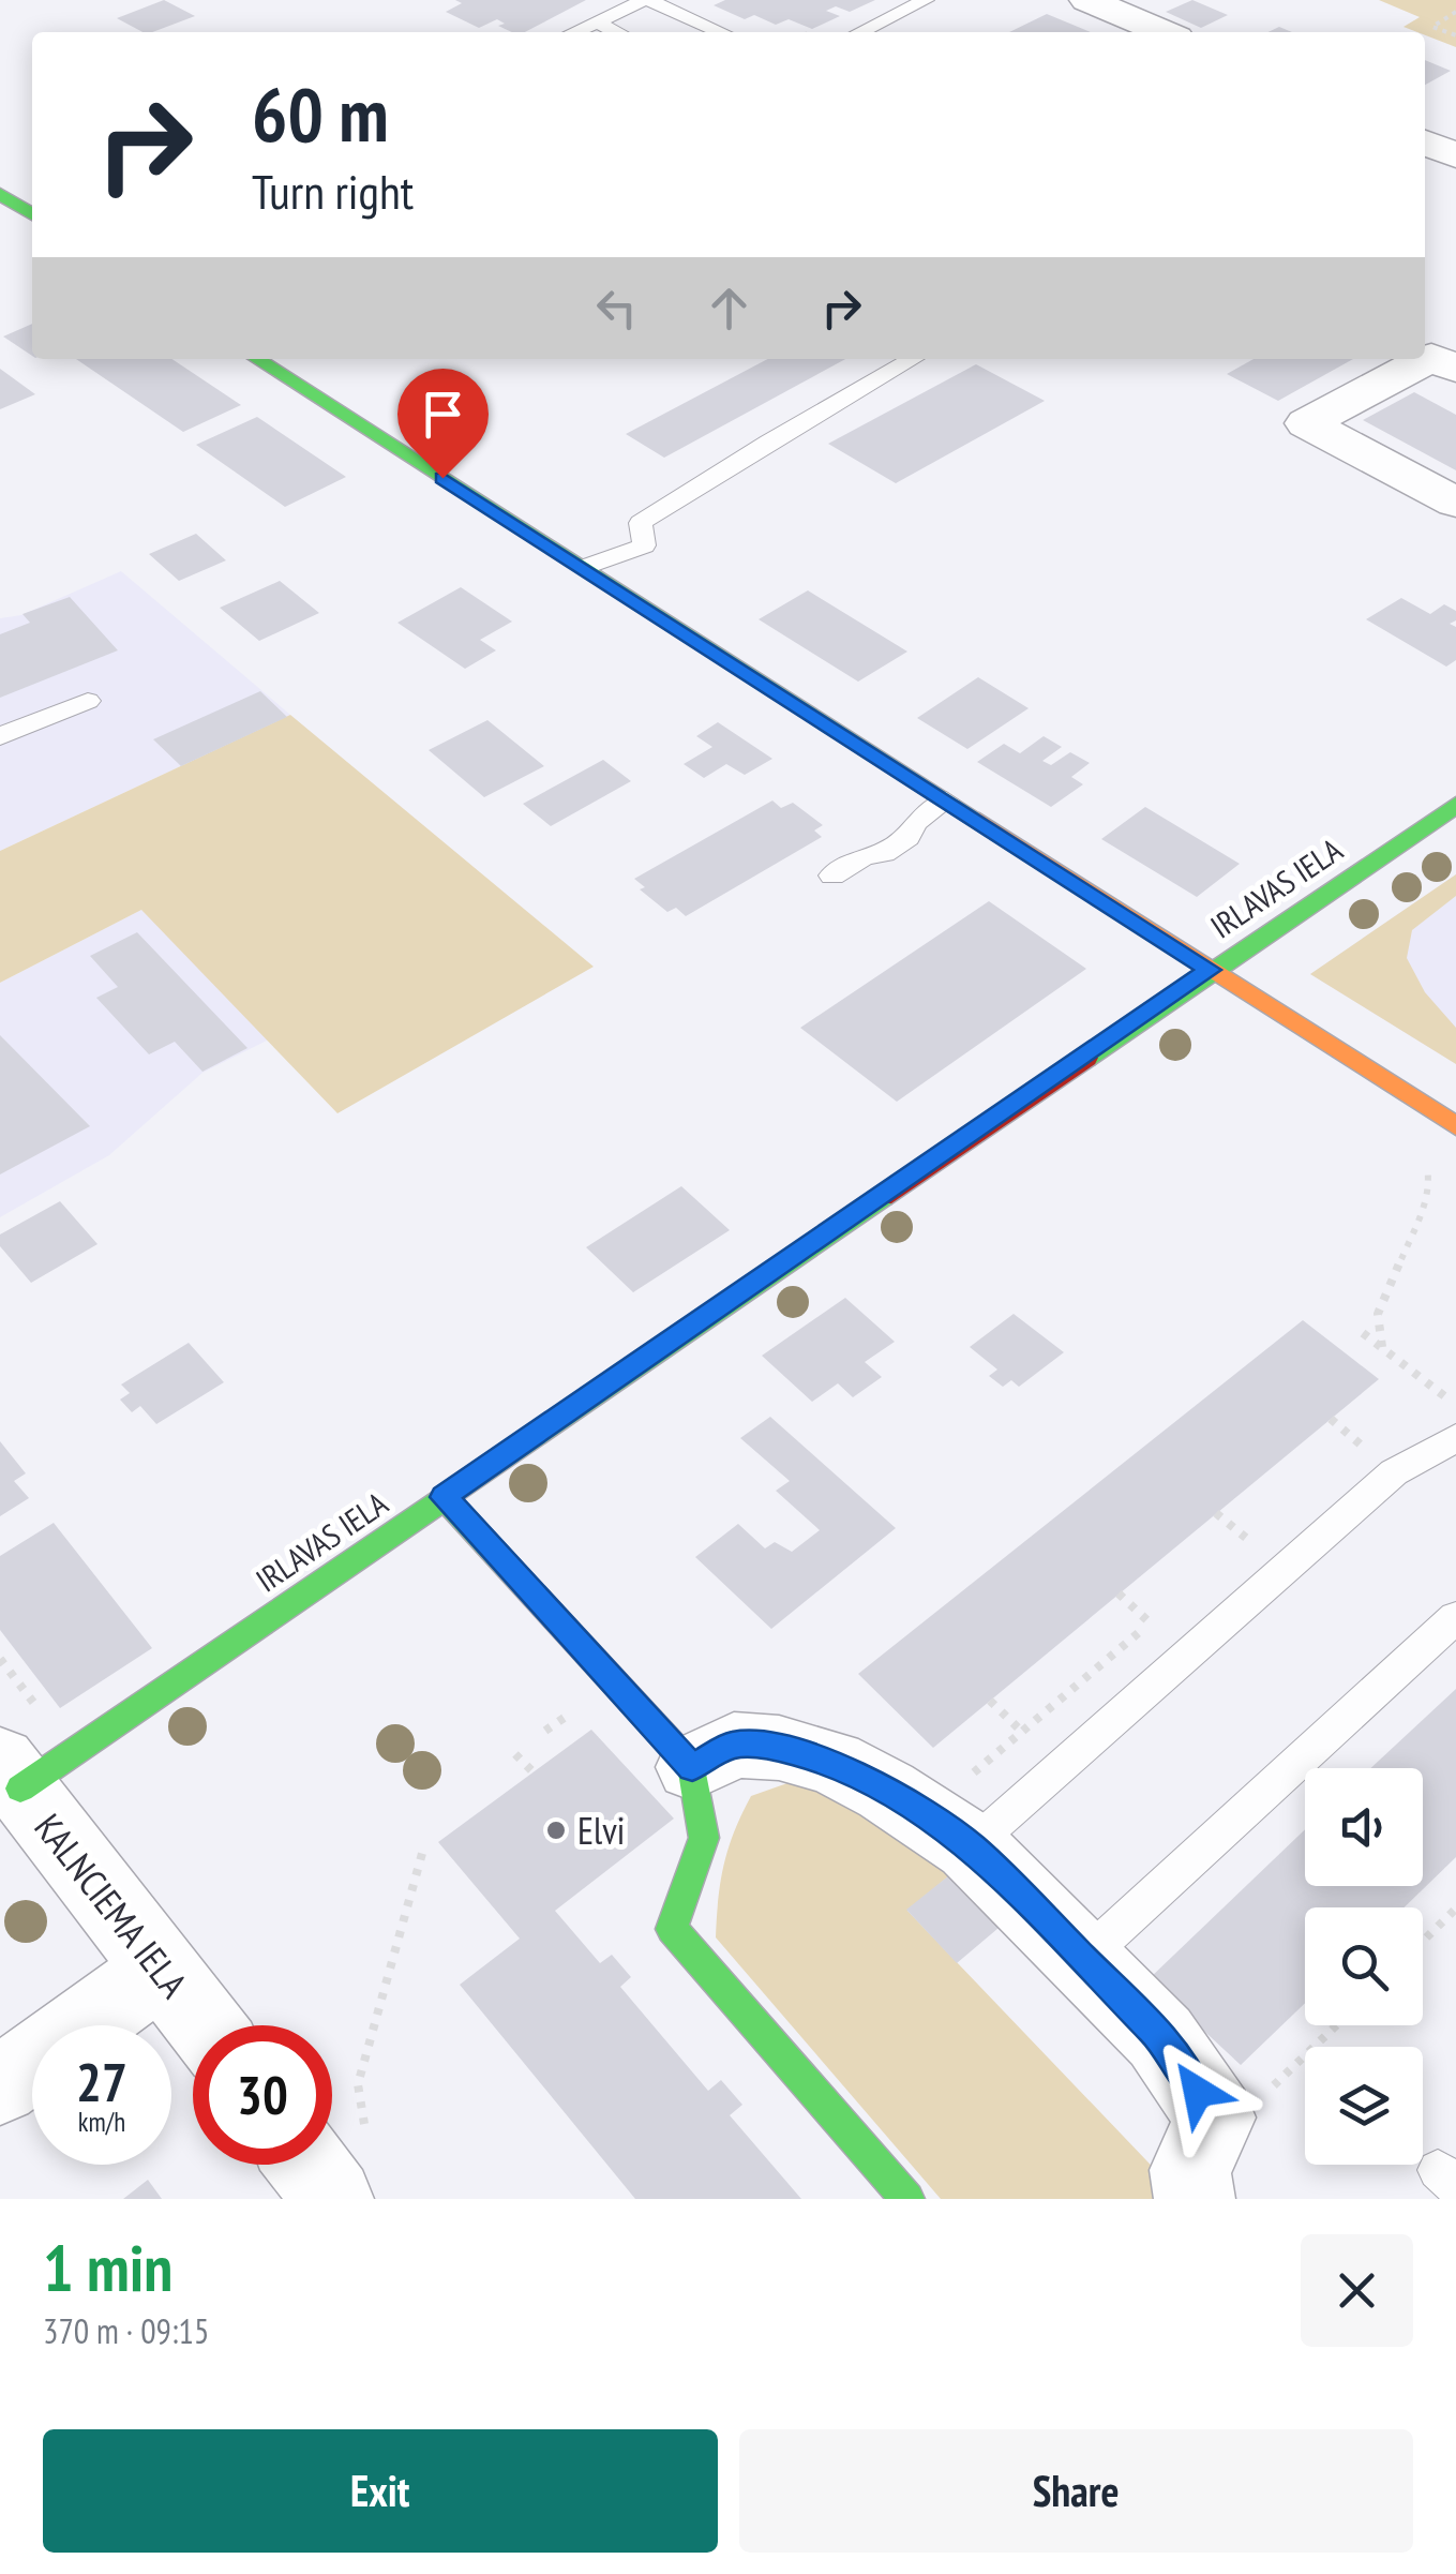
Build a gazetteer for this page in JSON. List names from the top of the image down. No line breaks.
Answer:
{"streets":{"street":["IRLAVAS IELA","KALNCIEMA IELA"]},"crossings":[["IRLAVAS IELA","KALNCIEMA IELA"]],"places":["Elvi"],"page":{"turn":["60 m","Turn right"],"speed":"27 km/h","limit":"30","heading":["1 min","370 m · 09:15"],"buttons":["Exit","Share"]}}
